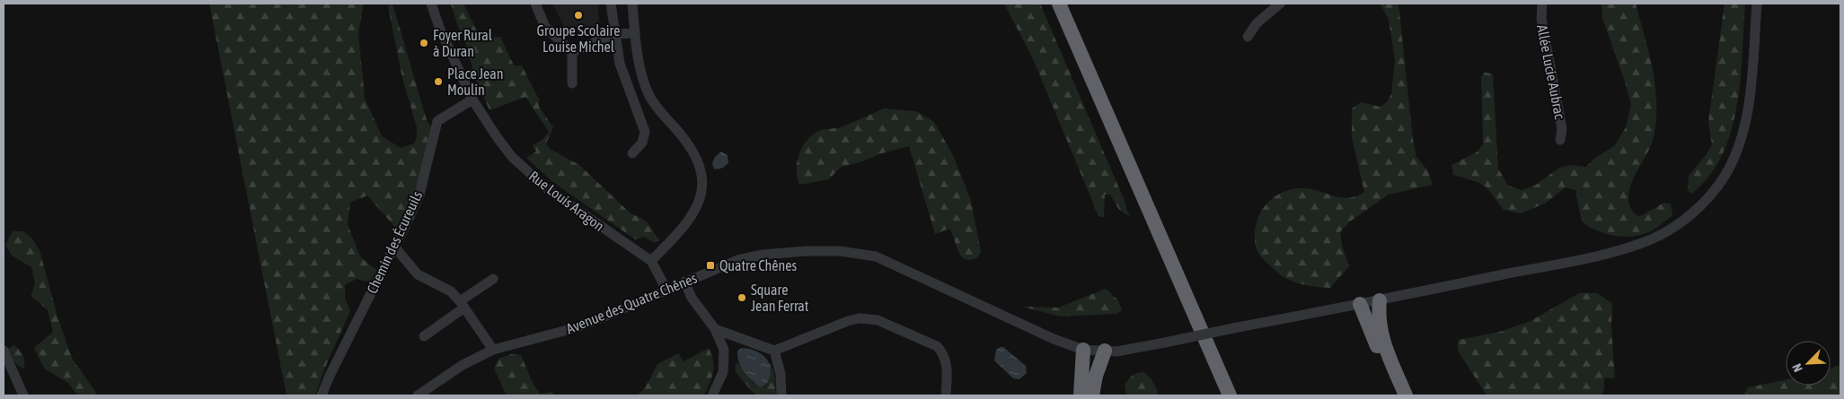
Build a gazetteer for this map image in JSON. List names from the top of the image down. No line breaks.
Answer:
{"streets":{"street":["Allée Lucie Aubrac","Rue Louis Aragon","Chemin des Écureuils","Avenue des Quatre Chênes"]},"crossings":[["Rue Louis Aragon","Chemin des Écureuils"],["Rue Louis Aragon","Avenue des Quatre Chênes"]],"places":{"other":["Groupe Scolaire Louise Michel","Foyer Rural à Duran","Place Jean Moulin","Square Jean Ferrat"],"transit":["Quatre Chênes"]},"north":"bottom left"}
